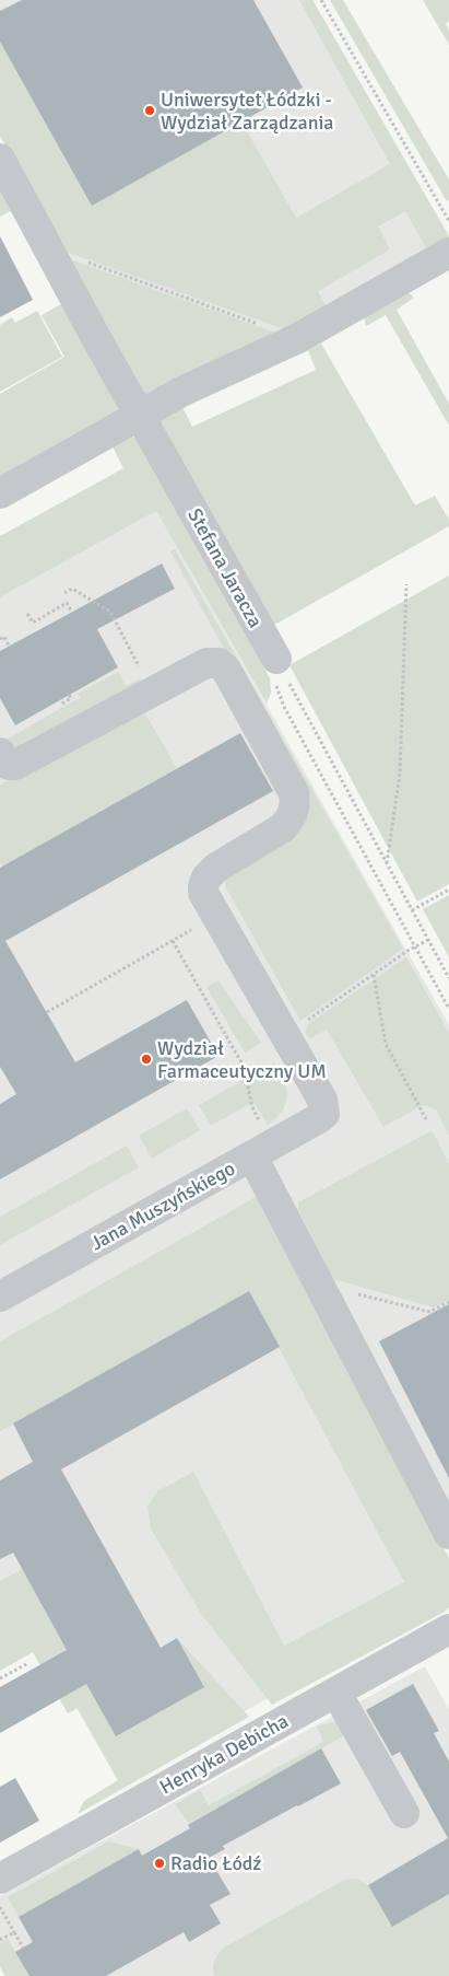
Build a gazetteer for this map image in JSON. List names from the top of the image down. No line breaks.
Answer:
{"streets":{"street":["Stefana Jaracza","Jana Muszyńskiego","Henryka Debicha"]},"places":["Uniwersytet Łódzki - Wydział Zarządzania","Wydział Farmaceutyczny UM","Radio Łódź"]}
